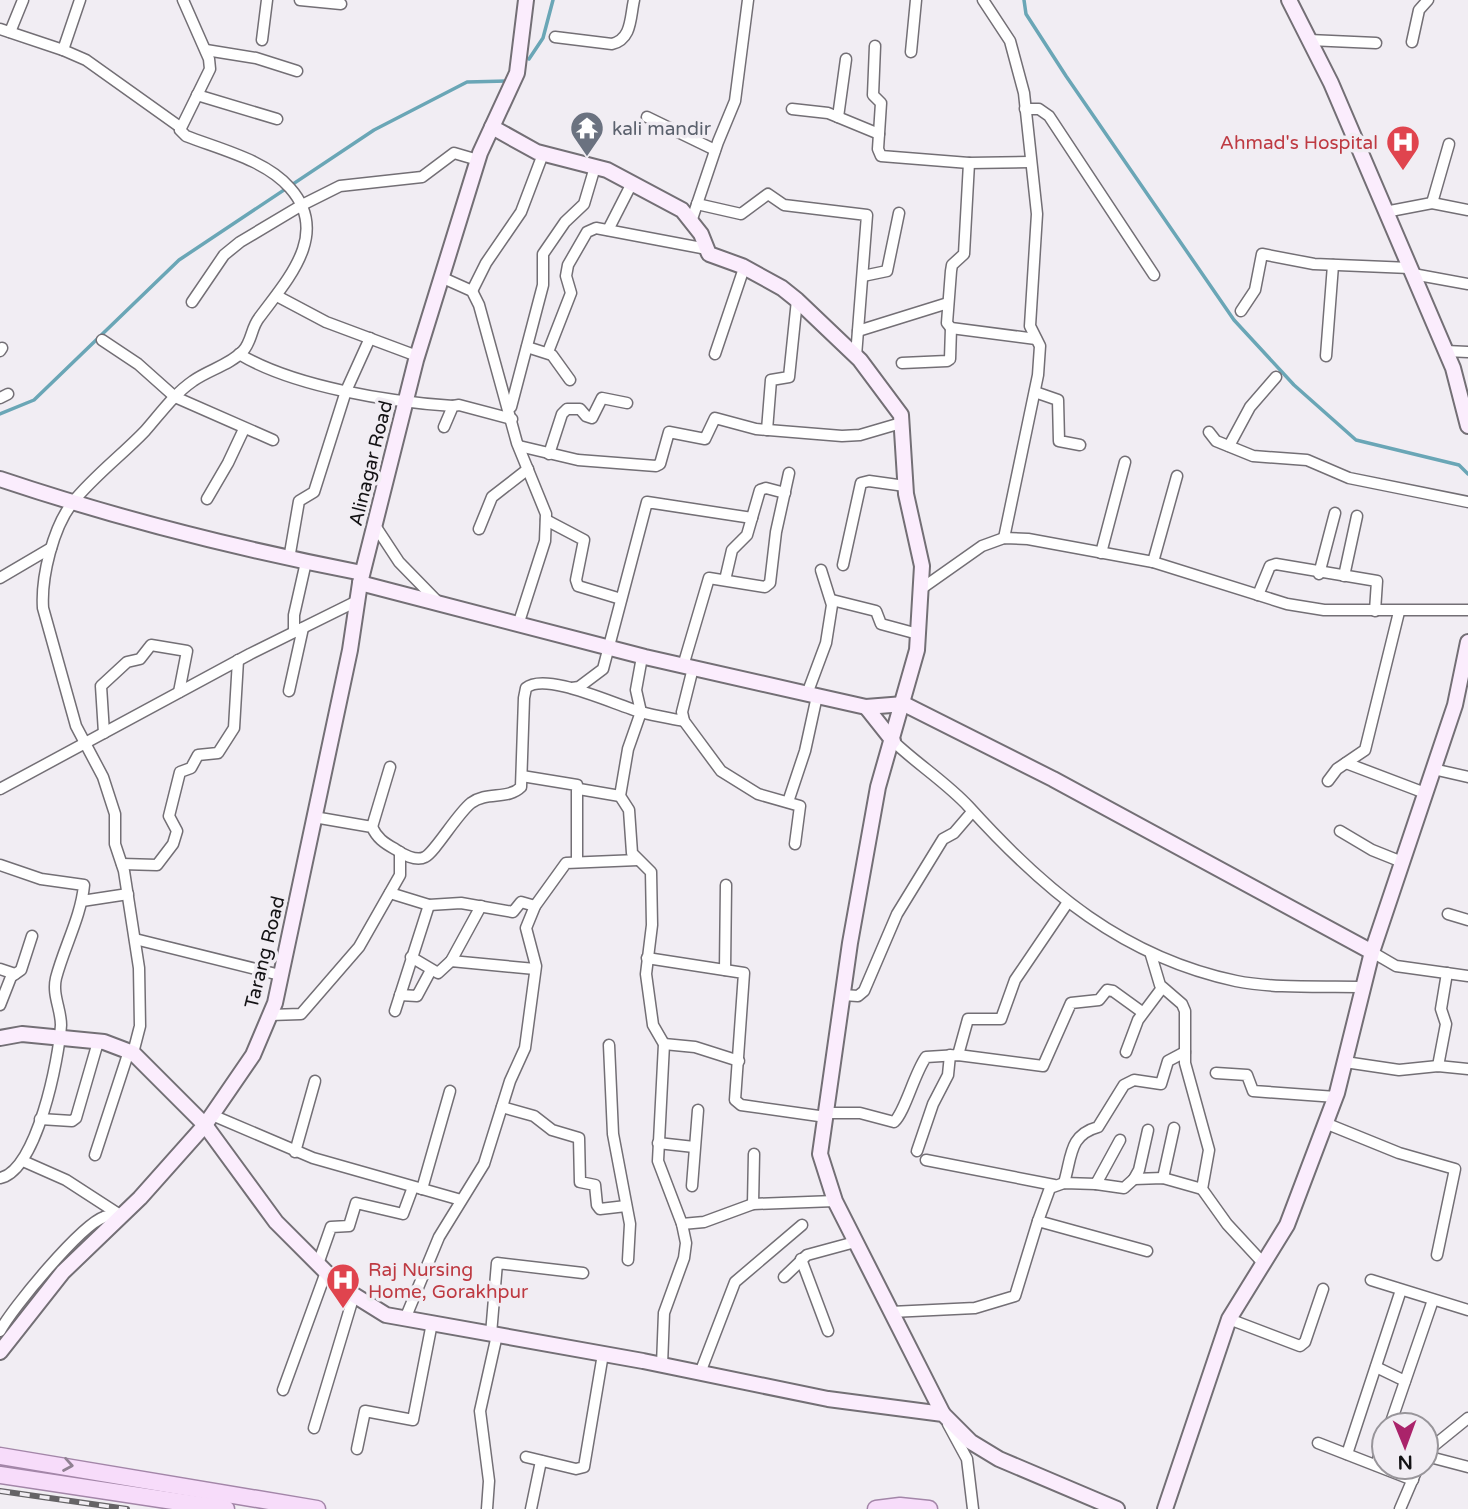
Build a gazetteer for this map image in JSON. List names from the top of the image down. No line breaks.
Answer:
{"streets":{"street":["Alinagar Road","Tarang Road"]},"crossings":[["Alinagar Road","Tarang Road"]],"places":{"temple":["kali mandir"],"hospital":["Ahmad's Hospital","Raj Nursing Home, Gorakhpur"]},"north":"bottom"}
